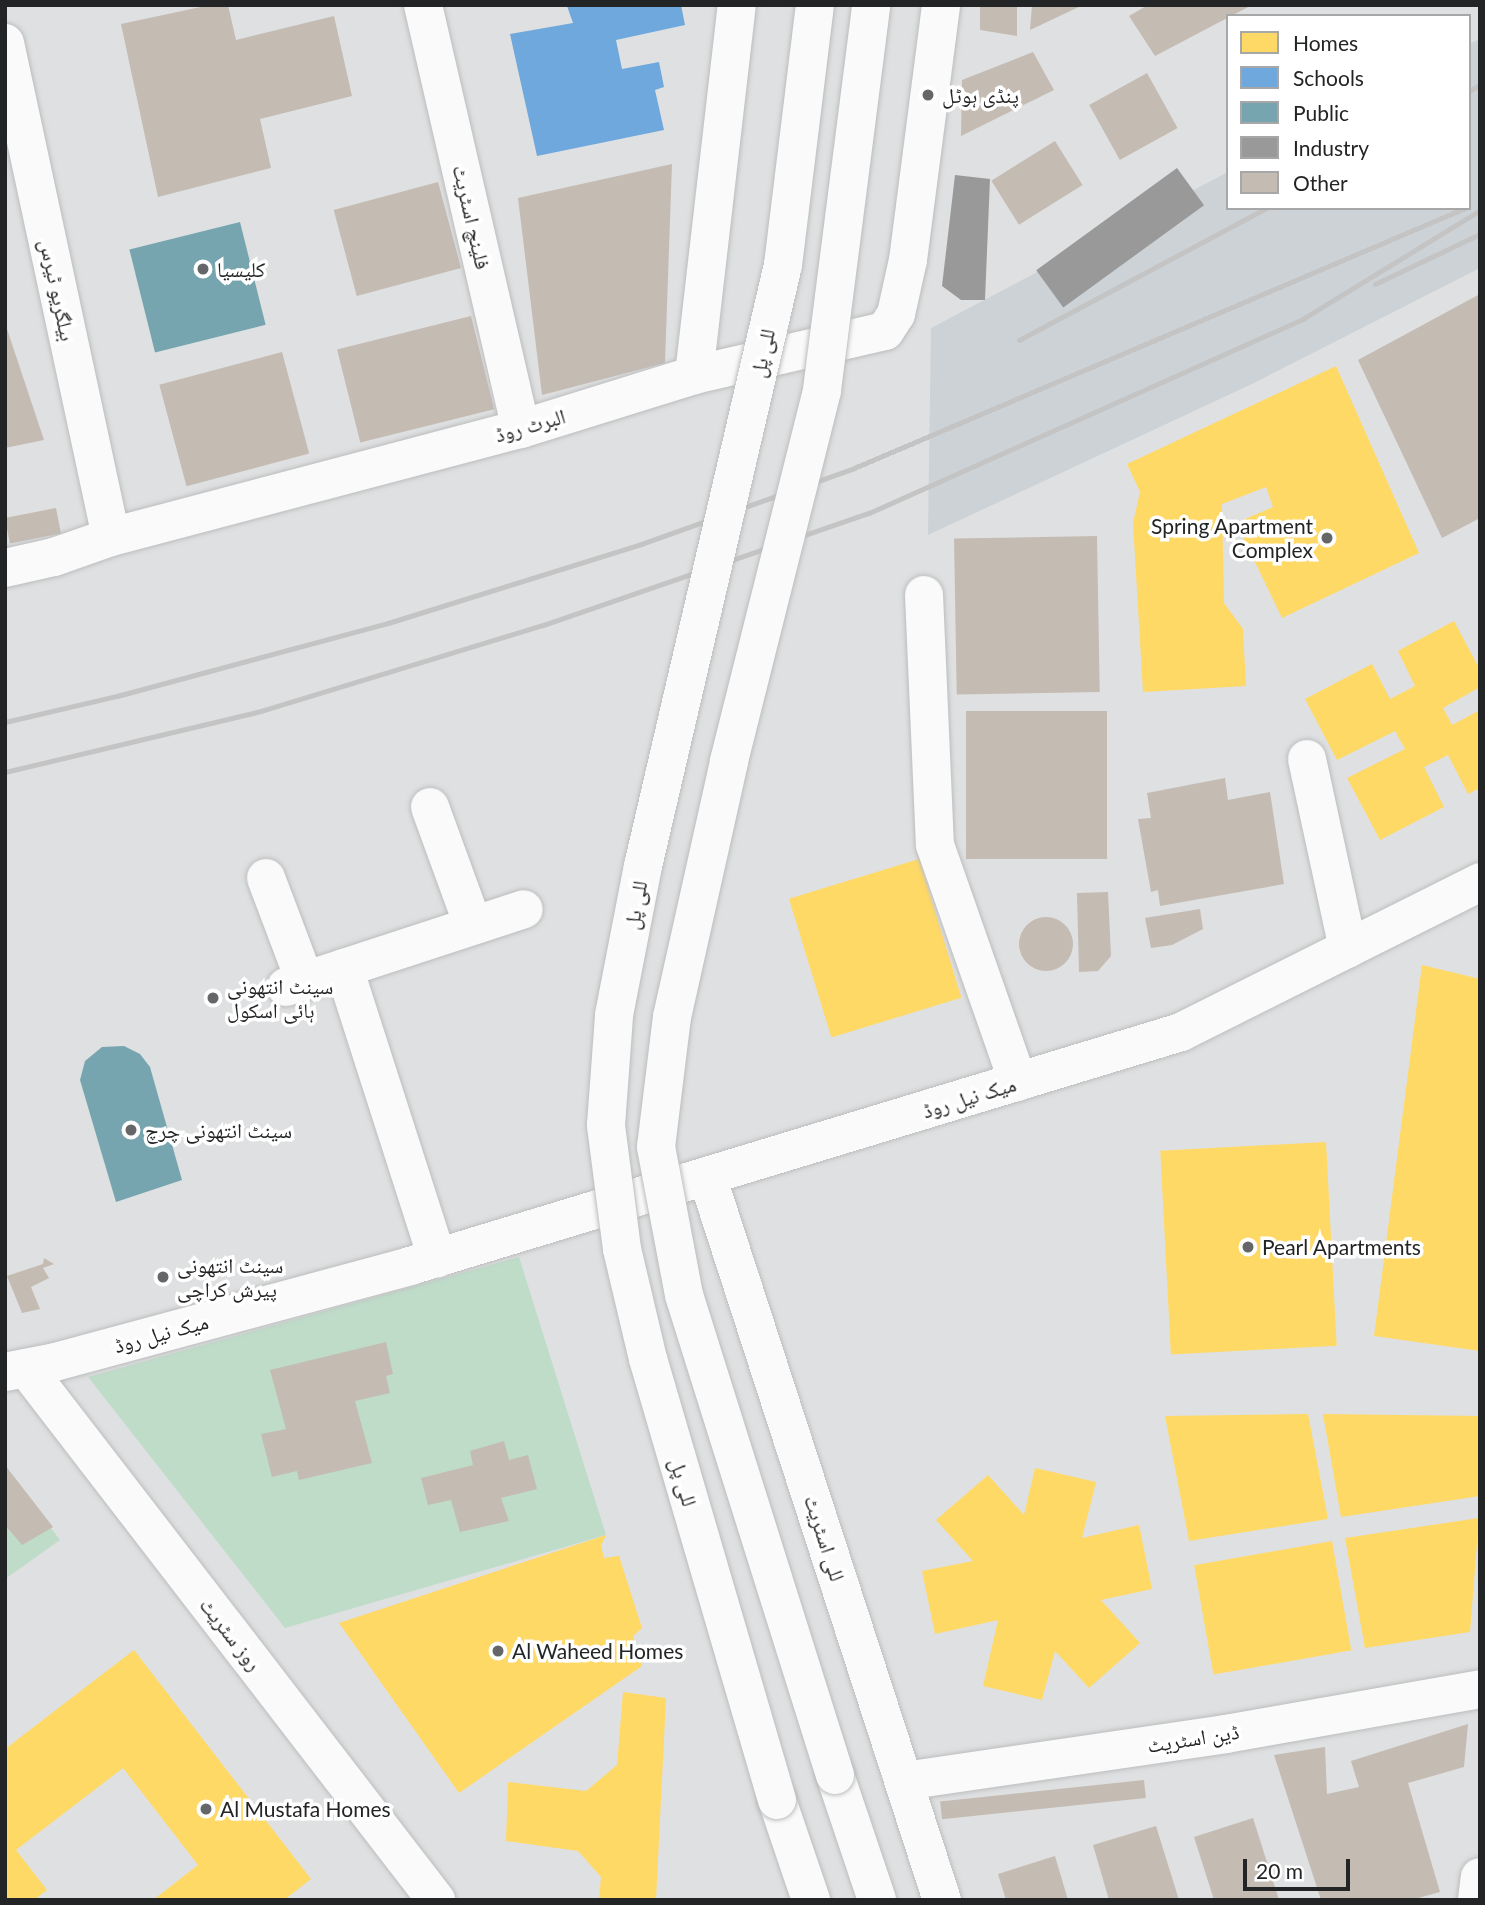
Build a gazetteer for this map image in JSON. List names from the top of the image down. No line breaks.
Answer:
{"streets":{"street":["فلینچ اسٹریٹ","بیلگریو ٹیرس","للی پل","البرٹ روڈ","میک نیل روڈ","للی اسٹریٹ","روز سٹریٹ","ڈین اسٹریٹ"]},"crossings":[["فلینچ اسٹریٹ","البرٹ روڈ"],["بیلگریو ٹیرس","البرٹ روڈ"],["میک نیل روڈ","للی اسٹریٹ"],["میک نیل روڈ","روز سٹریٹ"],["للی اسٹریٹ","ڈین اسٹریٹ"]],"places":["پنڈی ہوٹل","کلیسیا","Spring Apartment Complex","سینٹ انتھونی ہائی اسکول","سینٹ انتھونی چرچ","Pearl Apartments","سینٹ انتھونی پیرش کراچی","Al Waheed Homes","Al Mustafa Homes"],"legend":["Homes","Schools","Public","Industry","Other"],"scale_bar":"20 m"}
